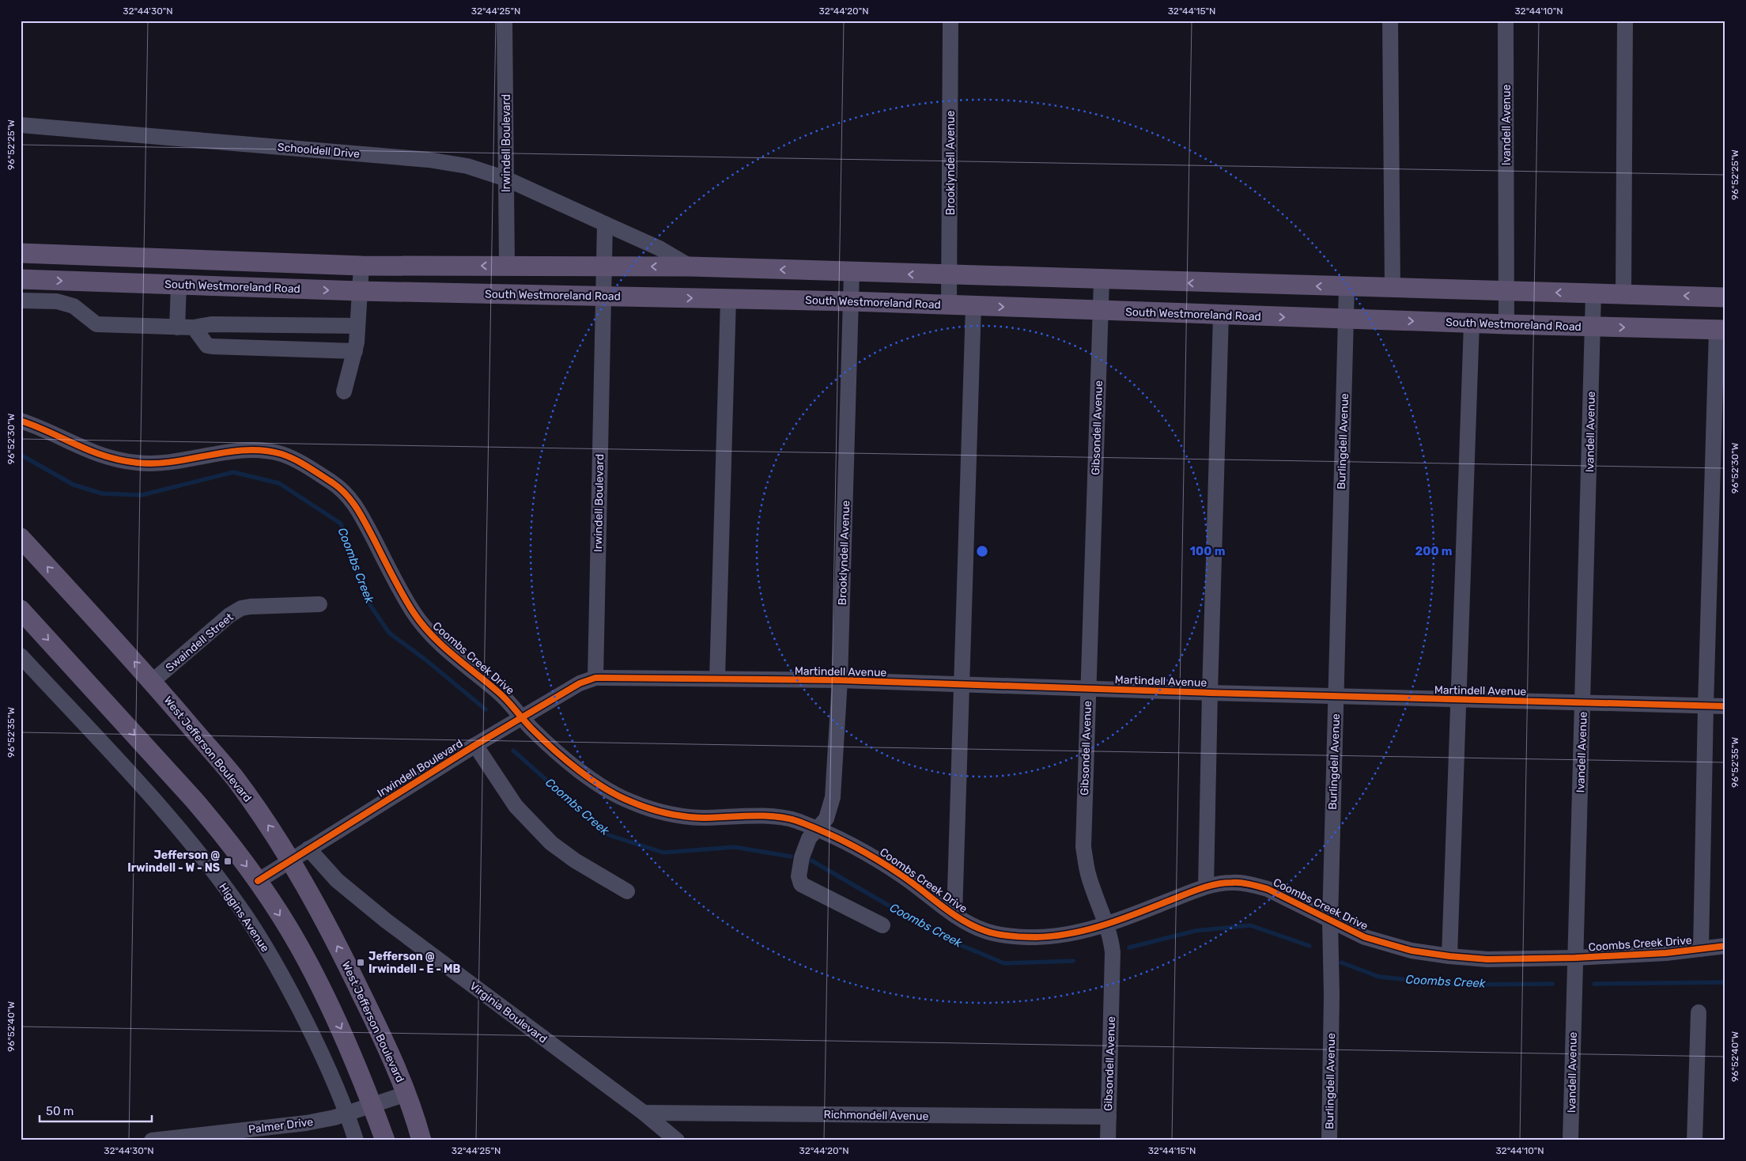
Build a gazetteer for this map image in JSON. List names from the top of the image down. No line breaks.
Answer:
{"streets":{"main road":["South Westmoreland Road","West Jefferson Boulevard"],"street":["Ivandell Avenue","Irwindell Boulevard","Schooldell Drive","Brooklyndell Avenue","Gibsondell Avenue","Burlingdell Avenue","Swaindell Street","Coombs Creek Drive","Martindell Avenue","Higgins Avenue","Virginia Boulevard","Richmondell Avenue","Palmer Drive"]},"crossings":[["Ivandell Avenue","South Westmoreland Road"],["Ivandell Avenue","Coombs Creek Drive"],["Ivandell Avenue","Martindell Avenue"],["Irwindell Boulevard","Schooldell Drive"],["Irwindell Boulevard","South Westmoreland Road"],["Irwindell Boulevard","Coombs Creek Drive"],["Irwindell Boulevard","Martindell Avenue"],["Irwindell Boulevard","West Jefferson Boulevard"],["Irwindell Boulevard","Virginia Boulevard"],["Brooklyndell Avenue","South Westmoreland Road"],["Brooklyndell Avenue","Coombs Creek Drive"],["Brooklyndell Avenue","Martindell Avenue"],["South Westmoreland Road","Gibsondell Avenue"],["South Westmoreland Road","Burlingdell Avenue"],["Gibsondell Avenue","Coombs Creek Drive"],["Gibsondell Avenue","Martindell Avenue"],["Gibsondell Avenue","Richmondell Avenue"],["Burlingdell Avenue","Coombs Creek Drive"],["Burlingdell Avenue","Martindell Avenue"],["Swaindell Street","West Jefferson Boulevard"],["West Jefferson Boulevard","Palmer Drive"],["Higgins Avenue","Palmer Drive"],["Virginia Boulevard","Richmondell Avenue"]],"water":["Coombs Creek"],"places":{"transit":["Jefferson @ Irwindell - W - NS","Jefferson @ Irwindell - E - MB"]},"scale_bar":"50 m","coordinates":["32°44'30\"N","32°44'25\"N","32°44'20\"N","32°44'15\"N","32°44'10\"N","96°52'25\"W","96°52'30\"W","96°52'35\"W","96°52'40\"W"],"rings":["100 m","200 m"]}
